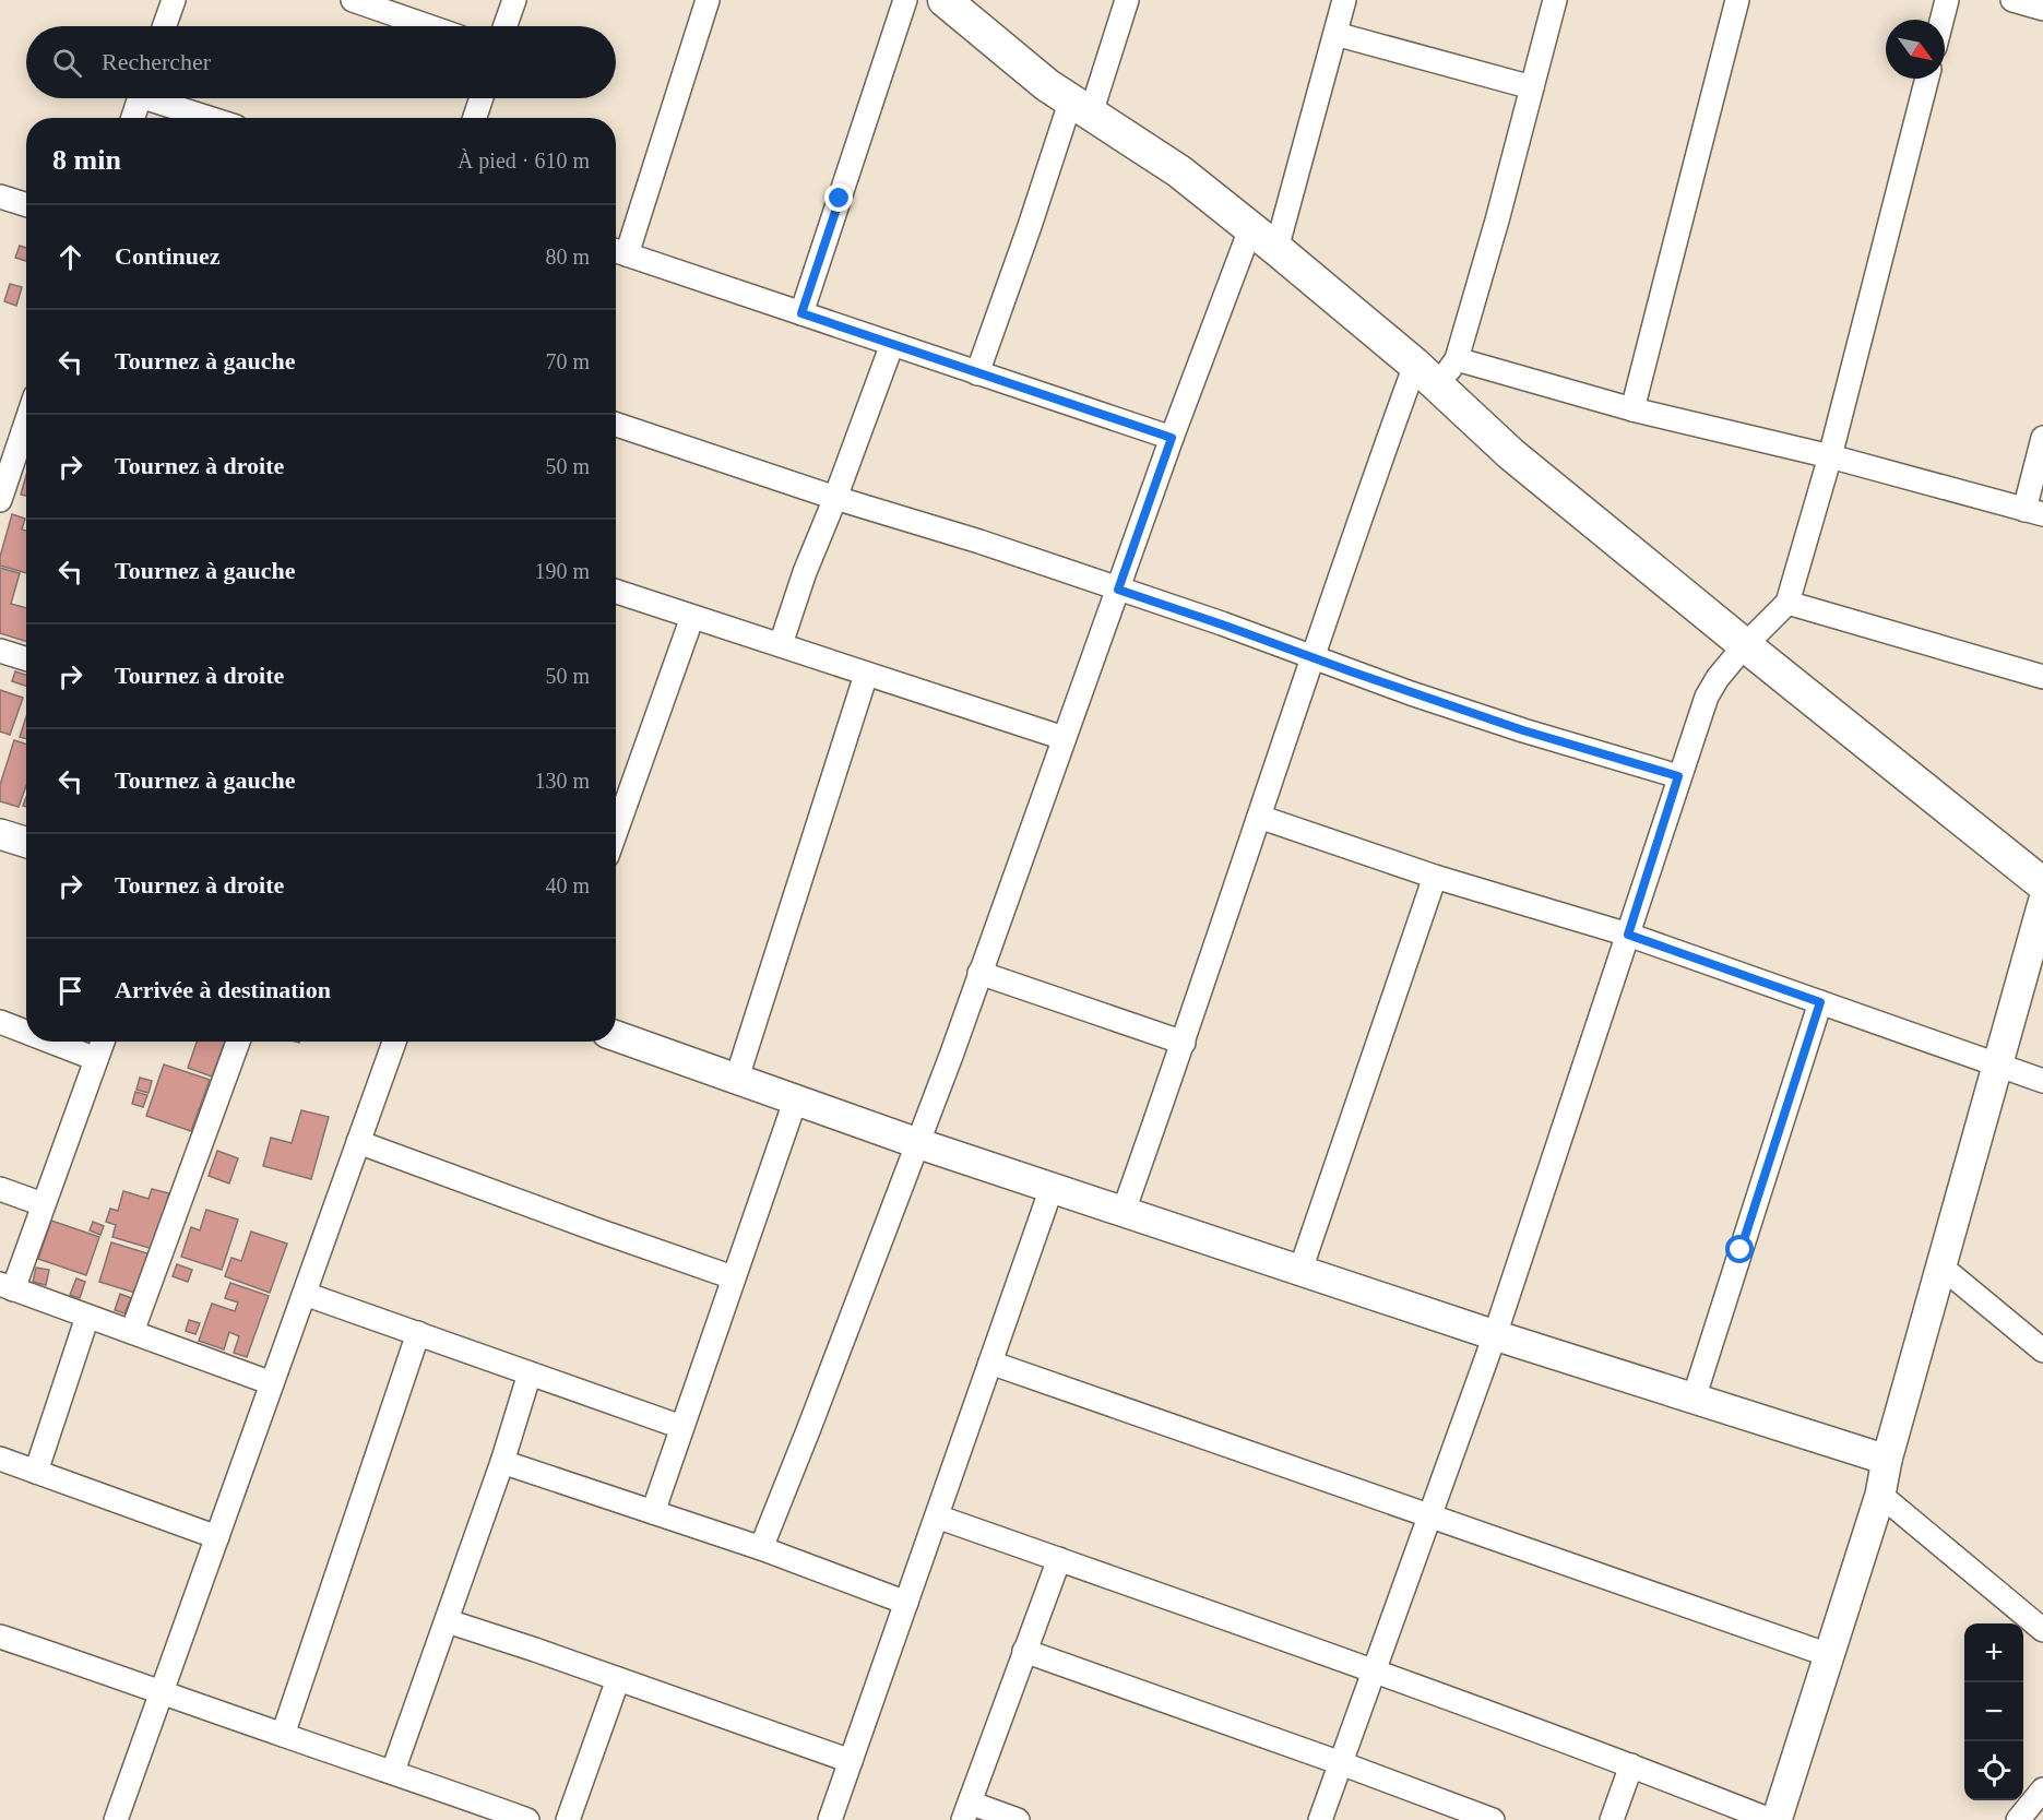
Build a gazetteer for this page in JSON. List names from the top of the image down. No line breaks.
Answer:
{"north":"bottom right","page":{"search":"Rechercher","heading":["8 min","À pied · 610 m"],"list":[["Continuez","80 m"],["Tournez à gauche","70 m"],["Tournez à droite","50 m"],["Tournez à gauche","190 m"],["Tournez à droite","50 m"],["Tournez à gauche","130 m"],["Tournez à droite","40 m"],"Arrivée à destination"],"map_buttons":["+","−"]}}
